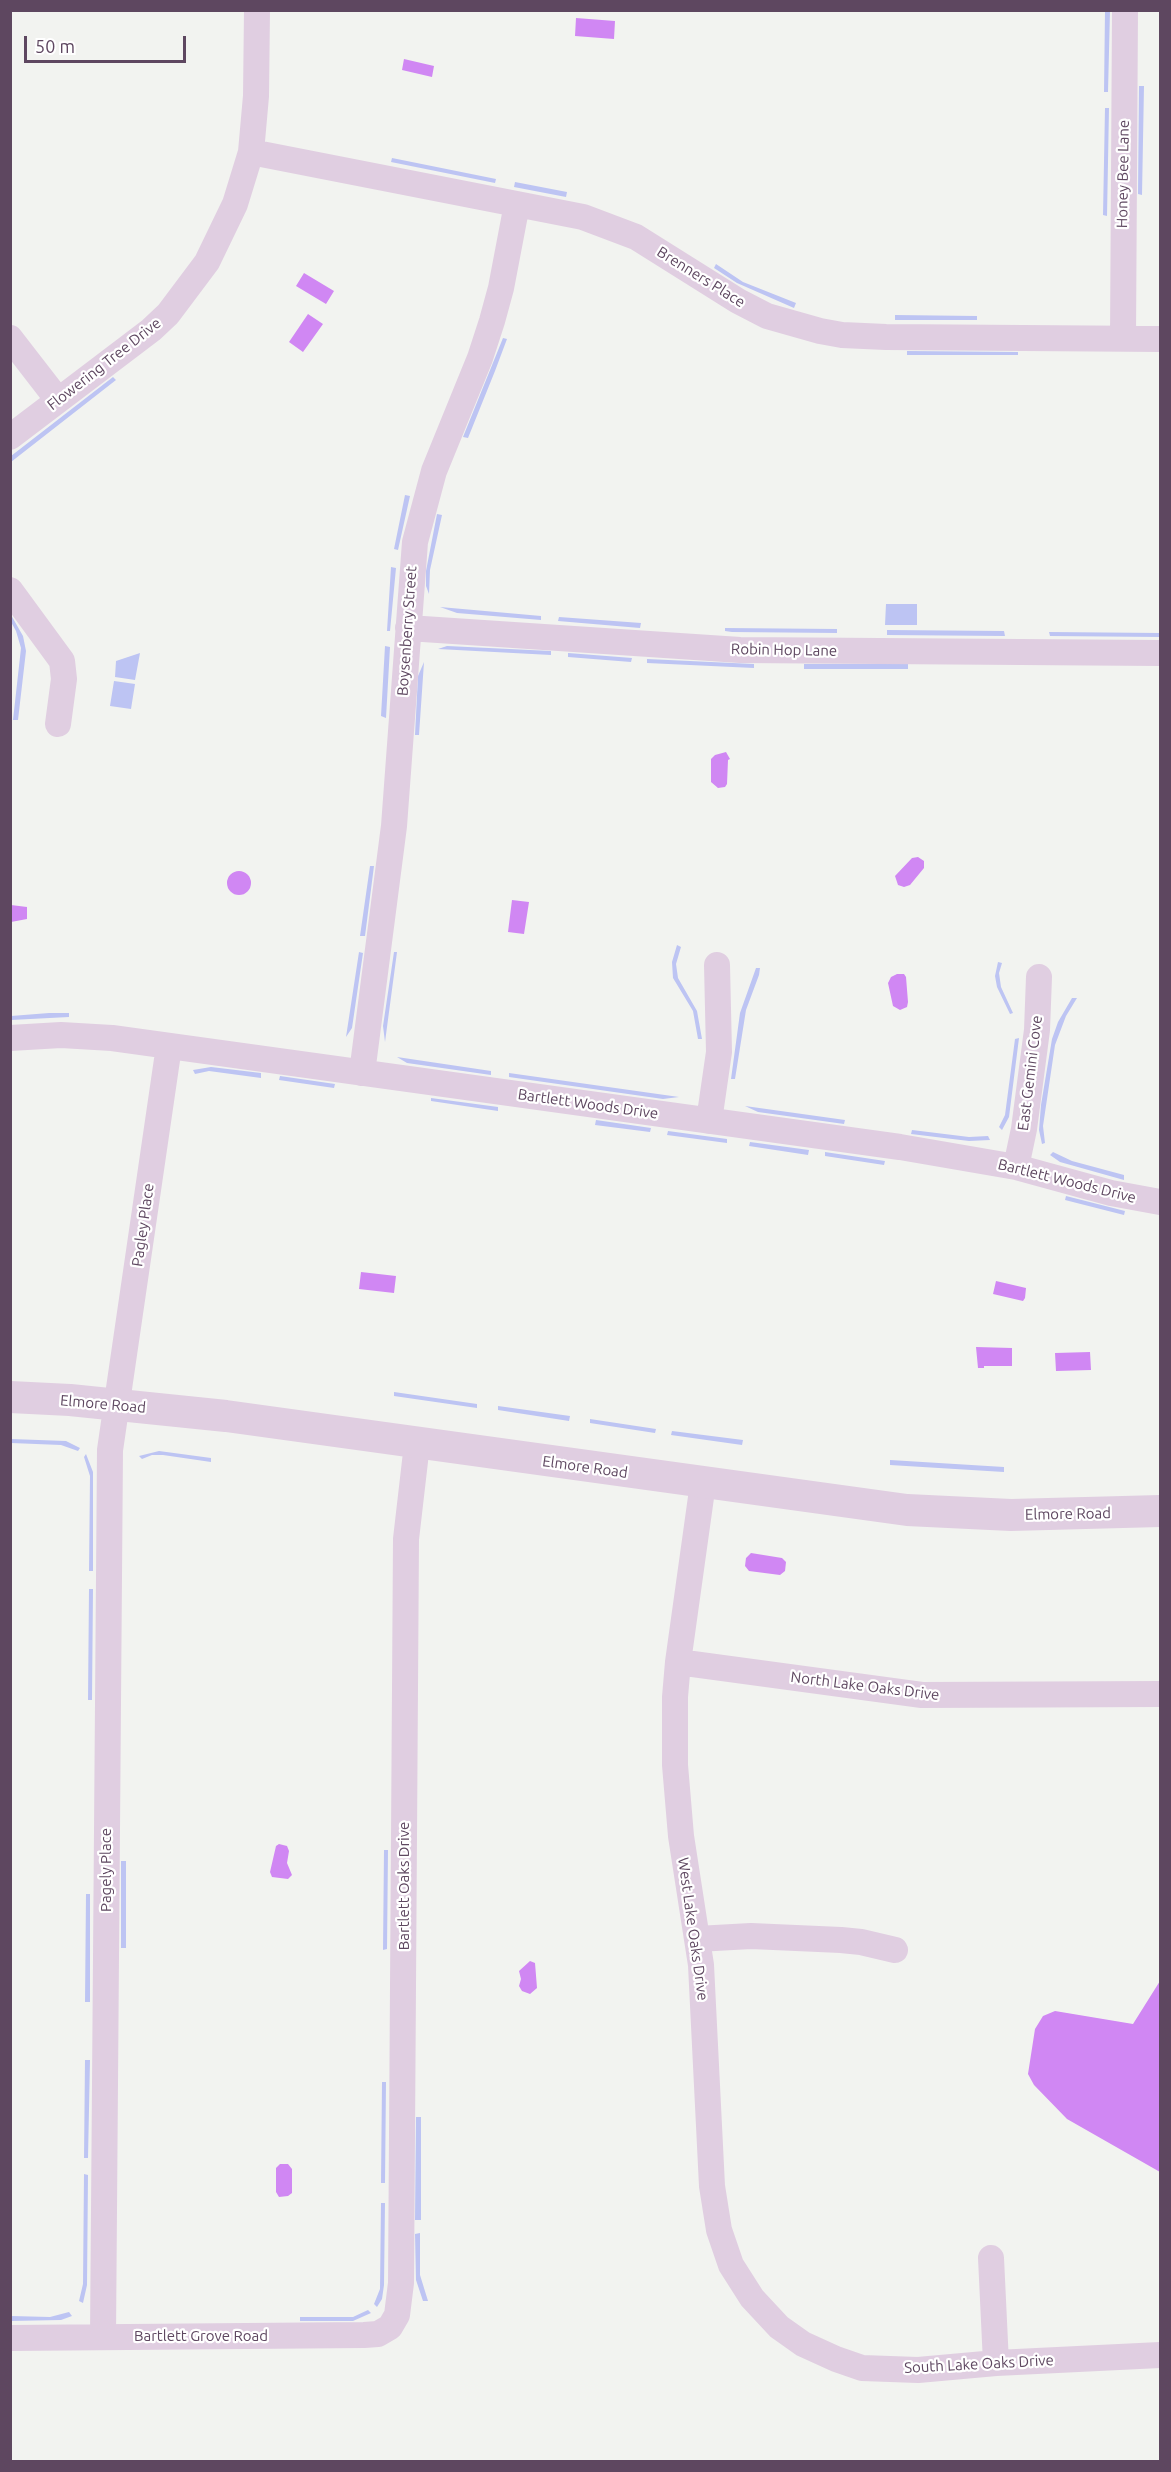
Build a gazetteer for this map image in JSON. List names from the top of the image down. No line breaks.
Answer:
{"streets":{"street":["Honey Bee Lane","Brenners Place","Flowering Tree Drive","Boysenberry Street","Robin Hop Lane","East Gemini Cove","Bartlett Woods Drive","Pagley Place","Elmore Road","North Lake Oaks Drive","Pagely Place","Bartlett Oaks Drive","West Lake Oaks Drive","Bartlett Grove Road","South Lake Oaks Drive"]},"crossings":[["Honey Bee Lane","Brenners Place"],["Brenners Place","Flowering Tree Drive"],["Brenners Place","Boysenberry Street"],["Boysenberry Street","Robin Hop Lane"],["Boysenberry Street","Bartlett Woods Drive"],["East Gemini Cove","Bartlett Woods Drive"],["Bartlett Woods Drive","Pagley Place"],["Pagley Place","Elmore Road"],["Pagley Place","Pagely Place"],["Elmore Road","Pagely Place"],["Elmore Road","Bartlett Oaks Drive"],["Elmore Road","West Lake Oaks Drive"],["North Lake Oaks Drive","West Lake Oaks Drive"],["Pagely Place","Bartlett Grove Road"],["Bartlett Oaks Drive","Bartlett Grove Road"],["West Lake Oaks Drive","South Lake Oaks Drive"]],"scale_bar":"50 m"}
